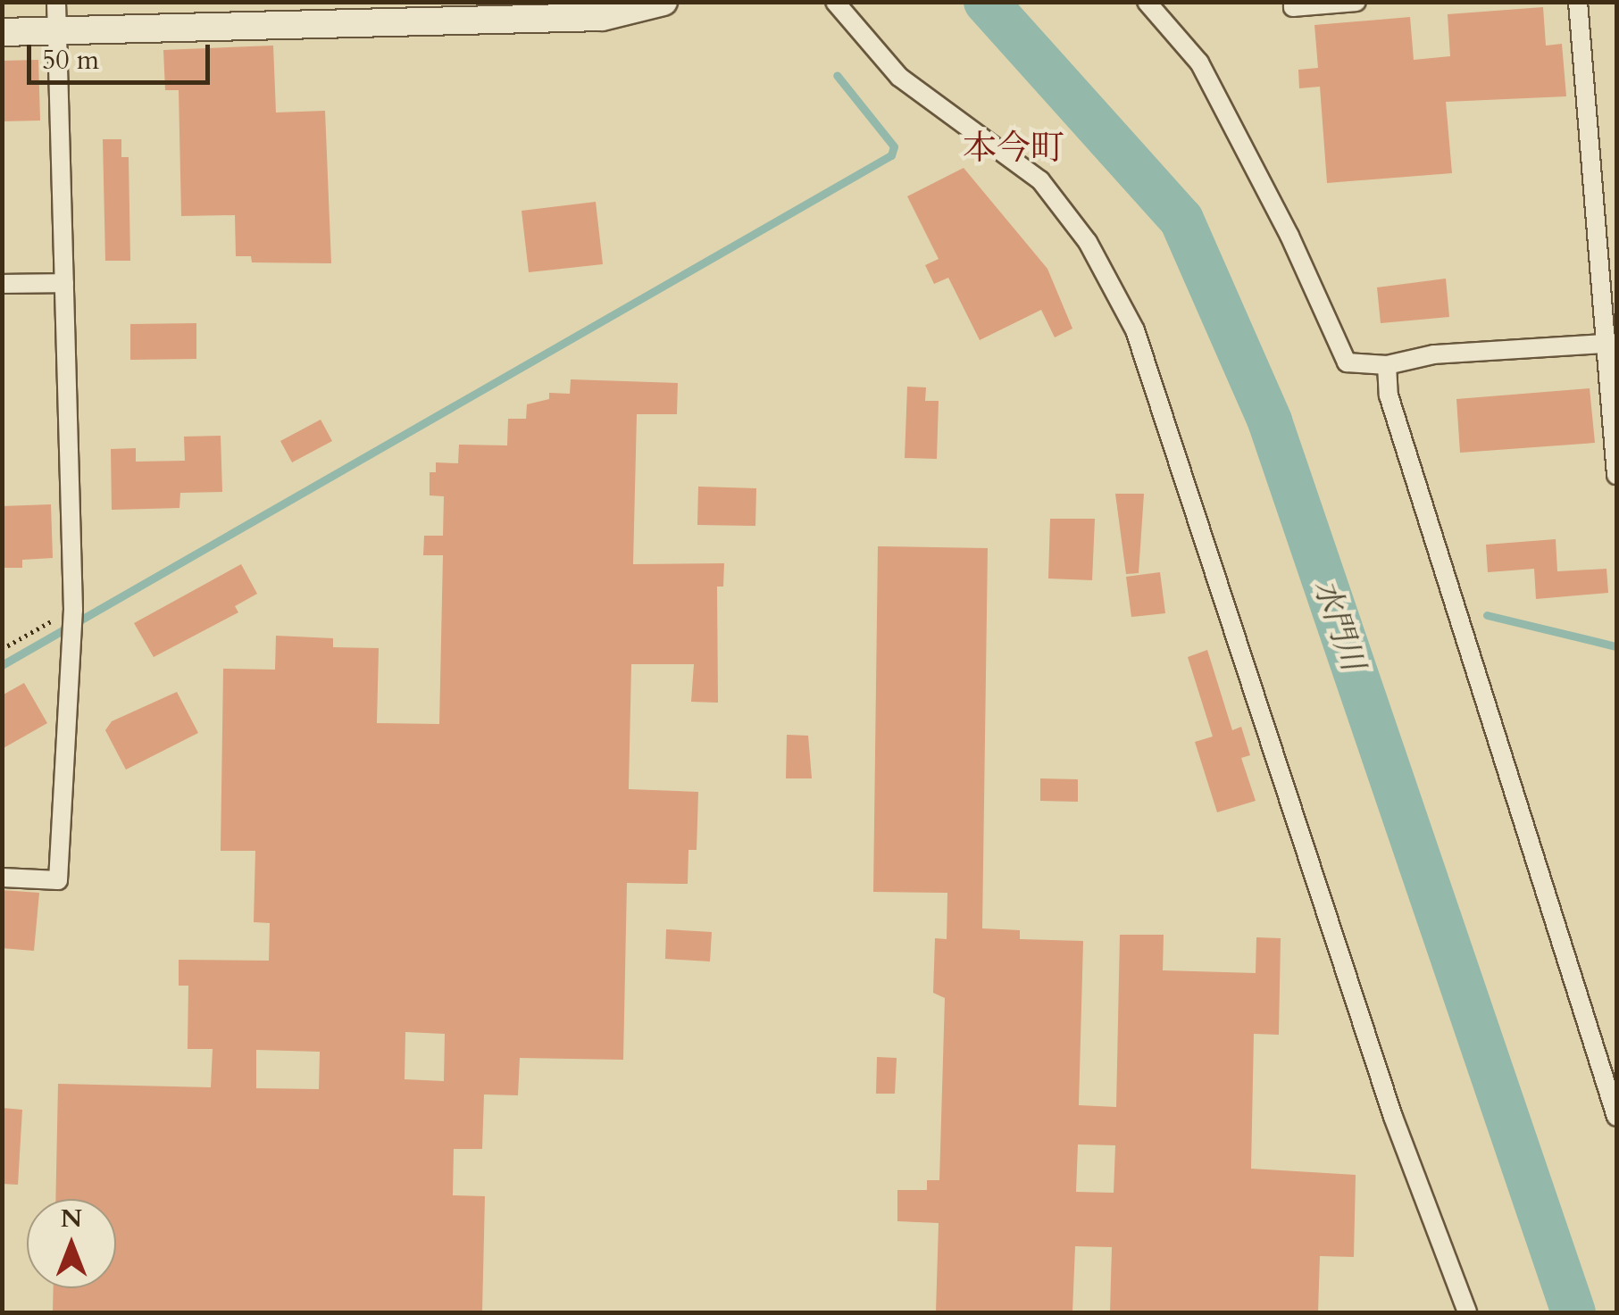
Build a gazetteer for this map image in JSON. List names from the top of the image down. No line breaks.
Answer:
{"districts":["本今町"],"water":["水門川"],"scale_bar":"50 m","north":"top"}
